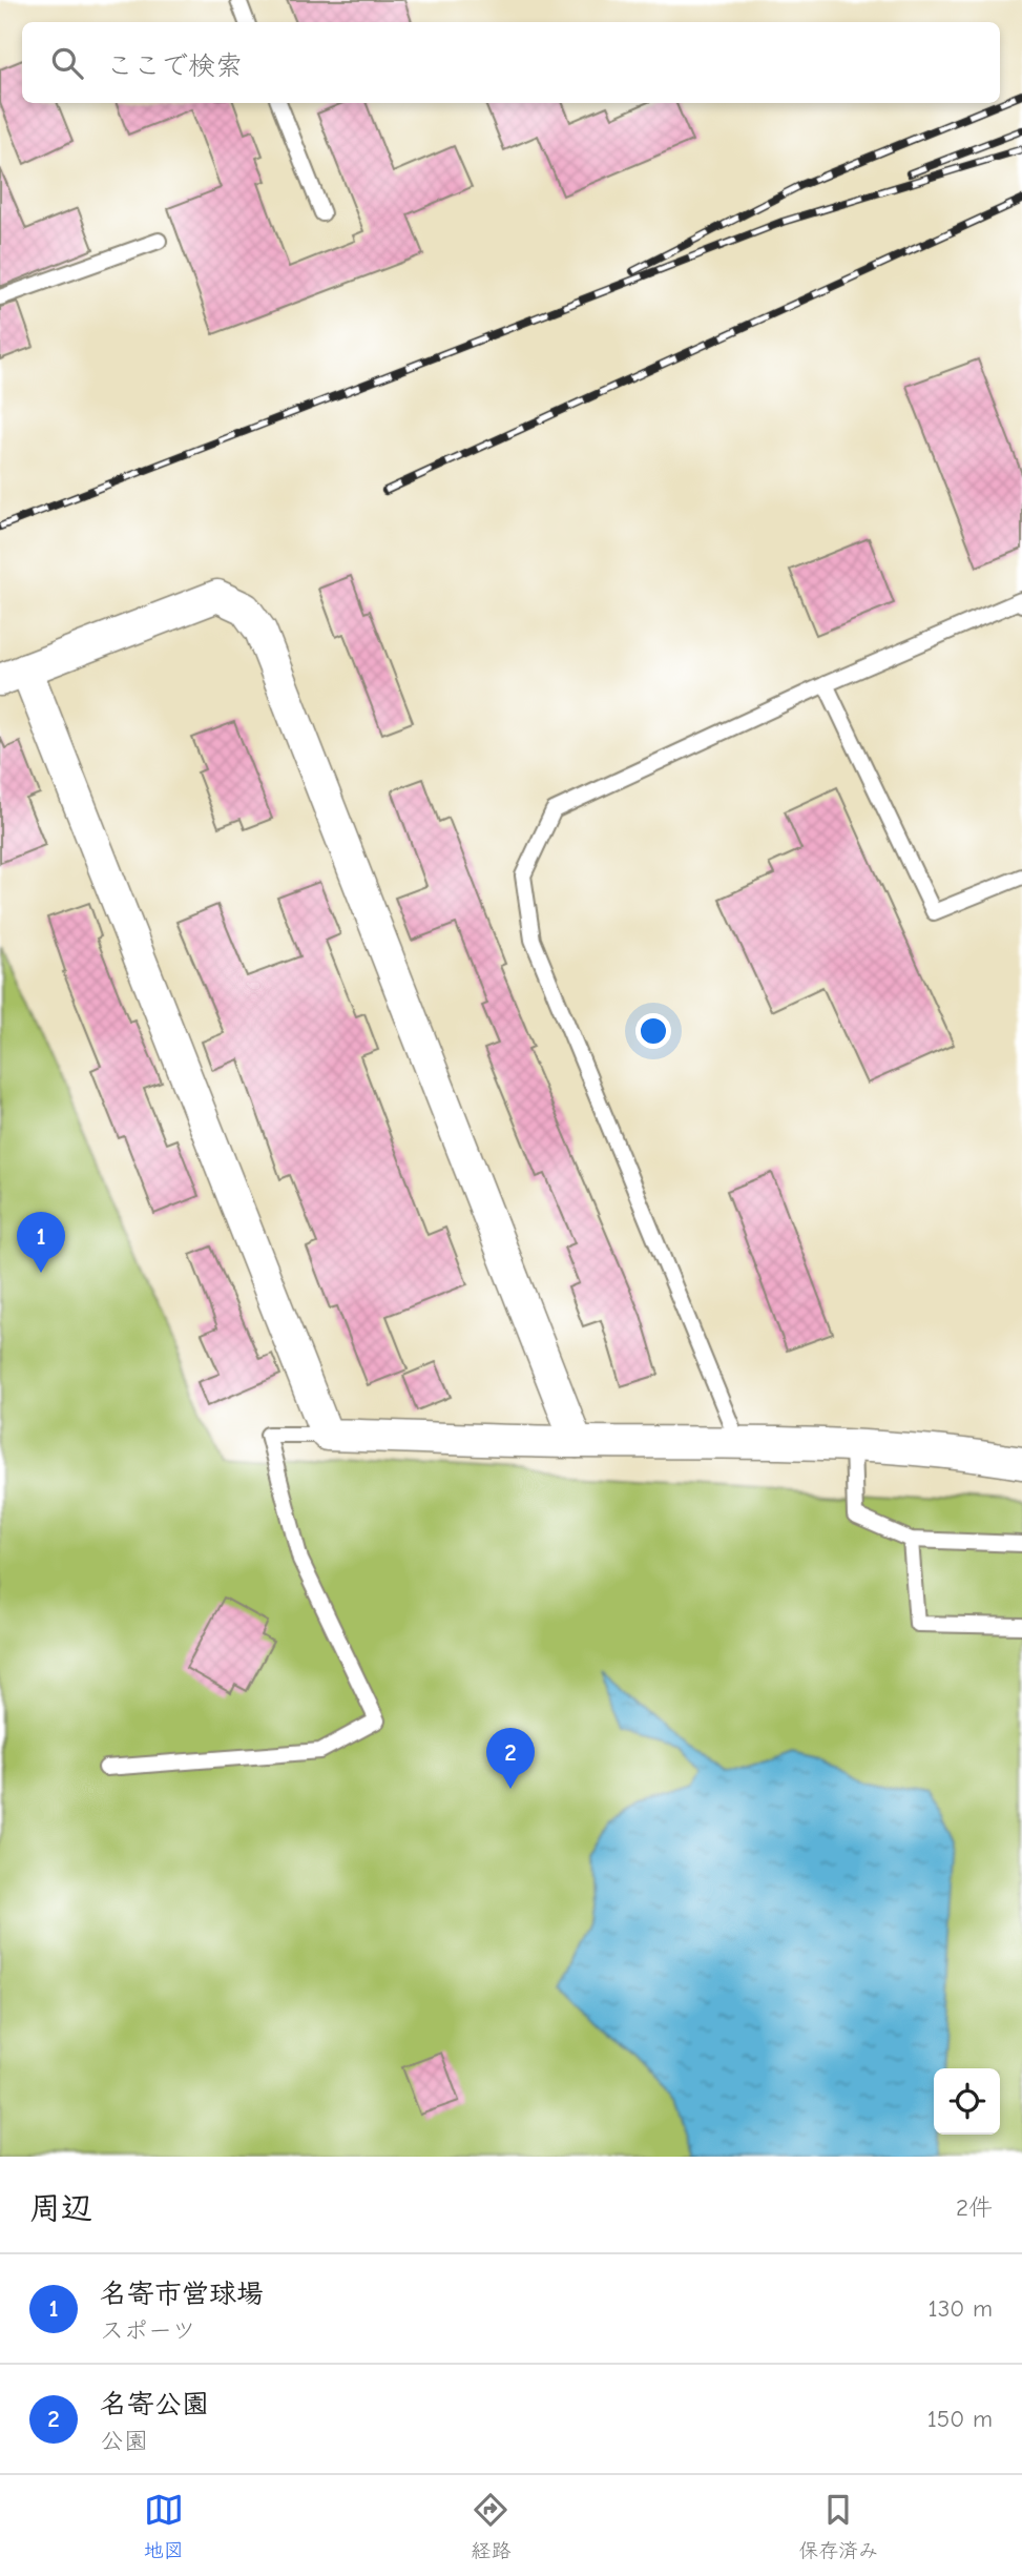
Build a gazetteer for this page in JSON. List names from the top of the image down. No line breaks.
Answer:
{"page":{"search":"ここで検索","pins":["1","2"],"heading":["周辺","2件"],"list":[{"mark":"1","name":"名寄市営球場","note":"スポーツ","value":"130 m"},{"mark":"2","name":"名寄公園","note":"公園","value":"150 m"}],"nav":["地図","経路","保存済み"]}}
